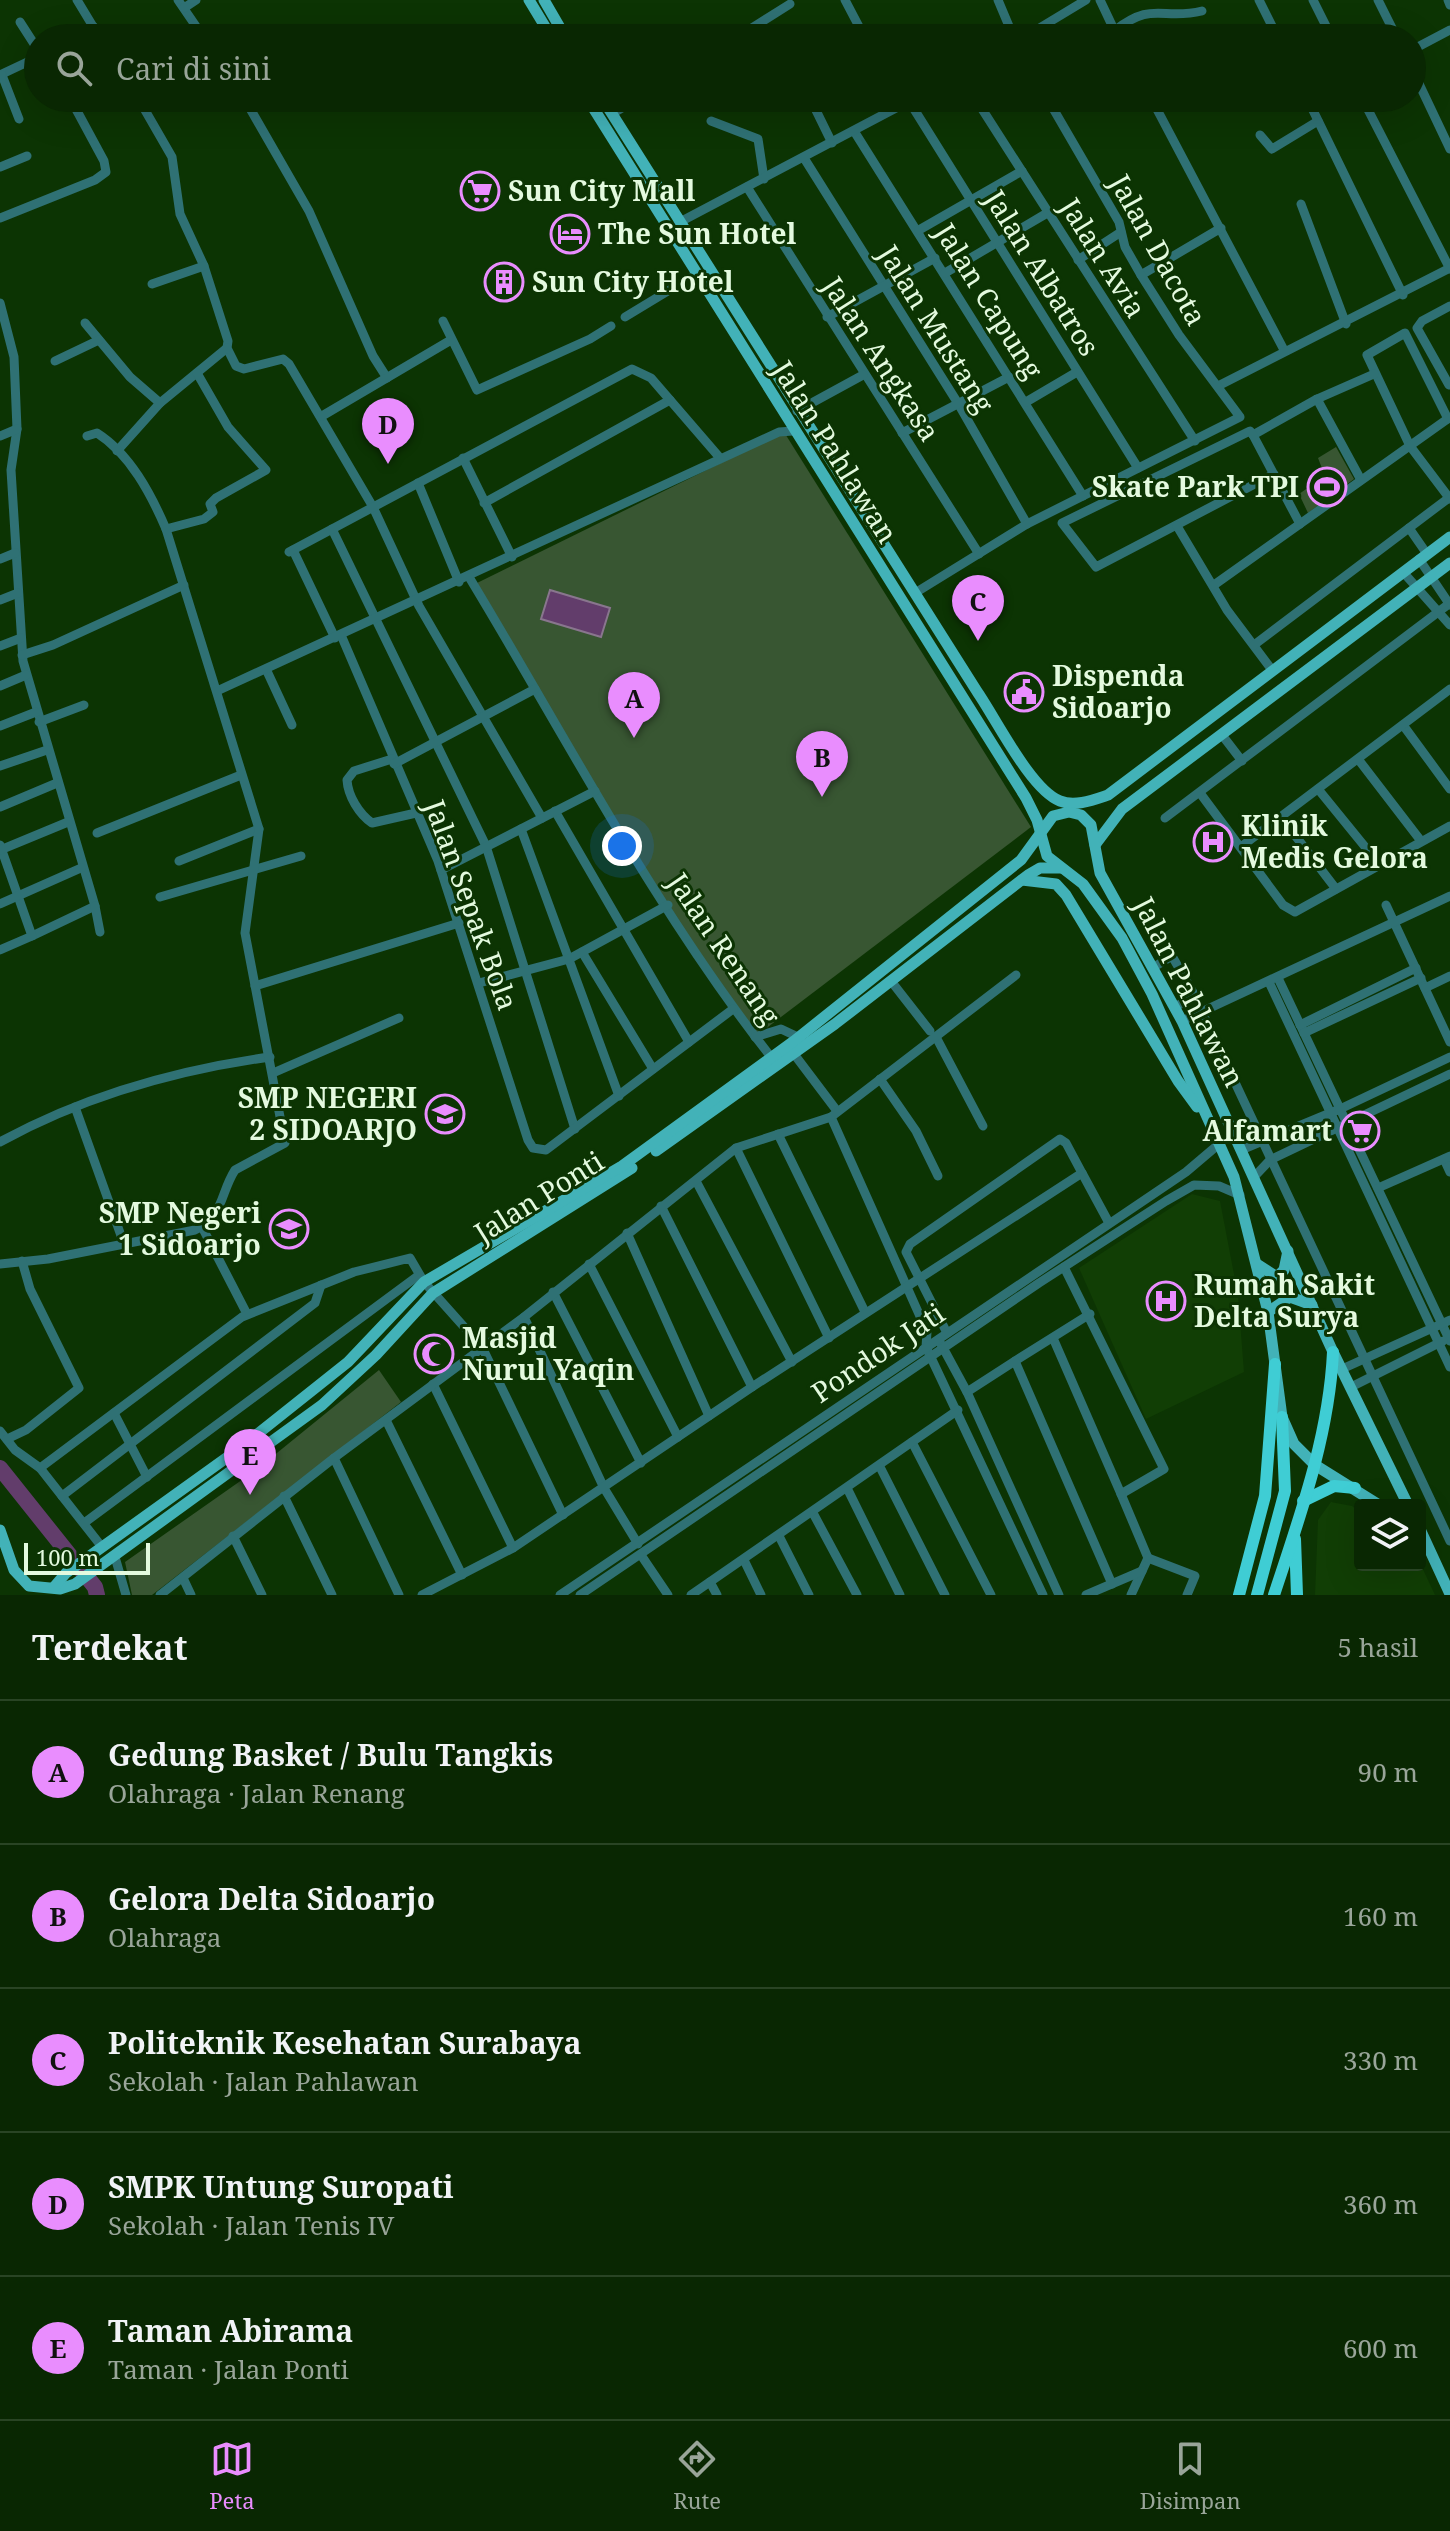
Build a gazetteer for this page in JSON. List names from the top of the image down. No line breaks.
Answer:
{"streets":{"main road":["Jalan Pahlawan","Jalan Ponti"],"street":["Jalan Dacota","Jalan Avia","Jalan Albatros","Jalan Capung","Jalan Mustang","Jalan Angkasa","Jalan Sepak Bola","Jalan Renang","Pondok Jati"]},"crossings":[["Jalan Dacota","Jalan Avia"],["Jalan Pahlawan","Jalan Ponti"],["Jalan Pahlawan","Pondok Jati"],["Jalan Renang","Jalan Ponti"]],"places":{"supermarket":["Sun City Mall","Alfamart"],"hotel":["The Sun Hotel"],"building":["Sun City Hotel"],"sports":["Skate Park TPI"],"public building":["Dispenda Sidoarjo"],"hospital":["Klinik Medis Gelora","Rumah Sakit Delta Surya"],"school or university":["SMP NEGERI 2 SIDOARJO","SMP Negeri 1 Sidoarjo"],"mosque":["Masjid Nurul Yaqin"]},"scale_bar":"100 m","page":{"search":"Cari di sini","pins":["D","C","A","B","E"],"scale":"100 m","heading":["Terdekat","5 hasil"],"list":[{"mark":"A","name":"Gedung Basket / Bulu Tangkis","note":"Olahraga · Jalan Renang","value":"90 m"},{"mark":"B","name":"Gelora Delta Sidoarjo","note":"Olahraga","value":"160 m"},{"mark":"C","name":"Politeknik Kesehatan Surabaya","note":"Sekolah · Jalan Pahlawan","value":"330 m"},{"mark":"D","name":"SMPK Untung Suropati","note":"Sekolah · Jalan Tenis IV","value":"360 m"},{"mark":"E","name":"Taman Abirama","note":"Taman · Jalan Ponti","value":"600 m"}],"nav":["Peta","Rute","Disimpan"]}}
